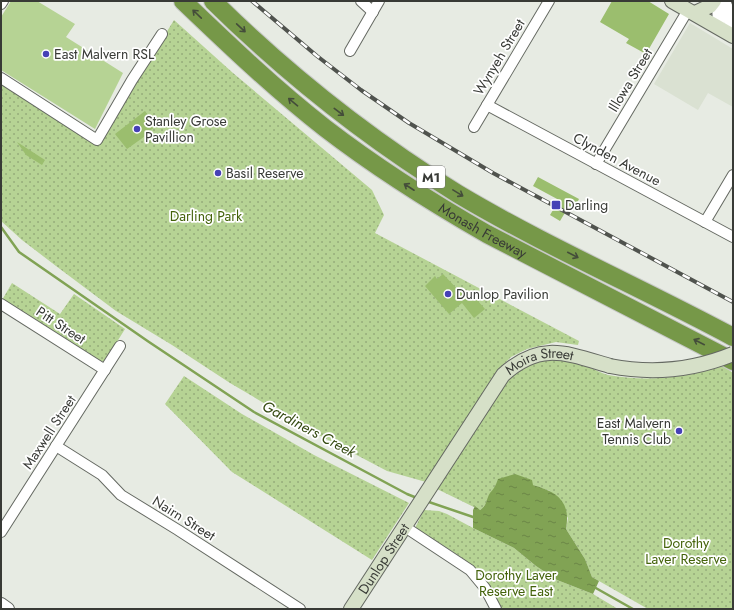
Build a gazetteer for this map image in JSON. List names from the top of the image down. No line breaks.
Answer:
{"streets":{"highway":["M1","Monash Freeway"],"main road":["Moira Street","Dunlop Street"],"street":["Wynyeh Street","Illowa Street","Clynden Avenue","Pitt Street","Maxwell Street","Nairn Street"]},"crossings":[["Wynyeh Street","Clynden Avenue"],["Illowa Street","Clynden Avenue"],["Pitt Street","Maxwell Street"],["Moira Street","Dunlop Street"],["Maxwell Street","Nairn Street"]],"water":["Gardiners Creek"],"parks":["Darling Park","Dorothy Laver Reserve","Dorothy Laver Reserve East"],"places":{"other":["East Malvern RSL","Stanley Grose Pavillion","Basil Reserve","Dunlop Pavilion","East Malvern Tennis Club"],"transit":["Darling"]}}
